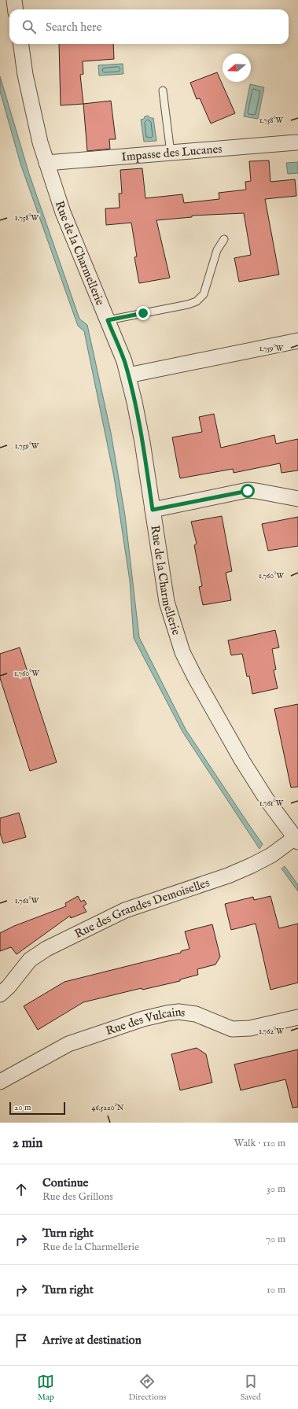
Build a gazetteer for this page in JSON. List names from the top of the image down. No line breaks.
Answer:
{"streets":{"street":["Impasse des Lucanes","Rue de la Charmellerie","Rue des Grandes Demoiselles","Rue des Vulcains"]},"crossings":[["Impasse des Lucanes","Rue de la Charmellerie"],["Rue de la Charmellerie","Rue des Grandes Demoiselles"]],"scale_bar":"20 m","north":"left","page":{"search":"Search here","scale":"20 m","heading":["2 min","Walk · 110 m"],"list":[["Continue","Rue des Grillons","30 m"],["Turn right","Rue de la Charmellerie","70 m"],["Turn right","10 m"],"Arrive at destination"],"nav":["Map","Directions","Saved"]},"coordinates":["1.758°W","1.759°W","1.760°W","1.761°W","1.762°W","46.5220°N"]}
